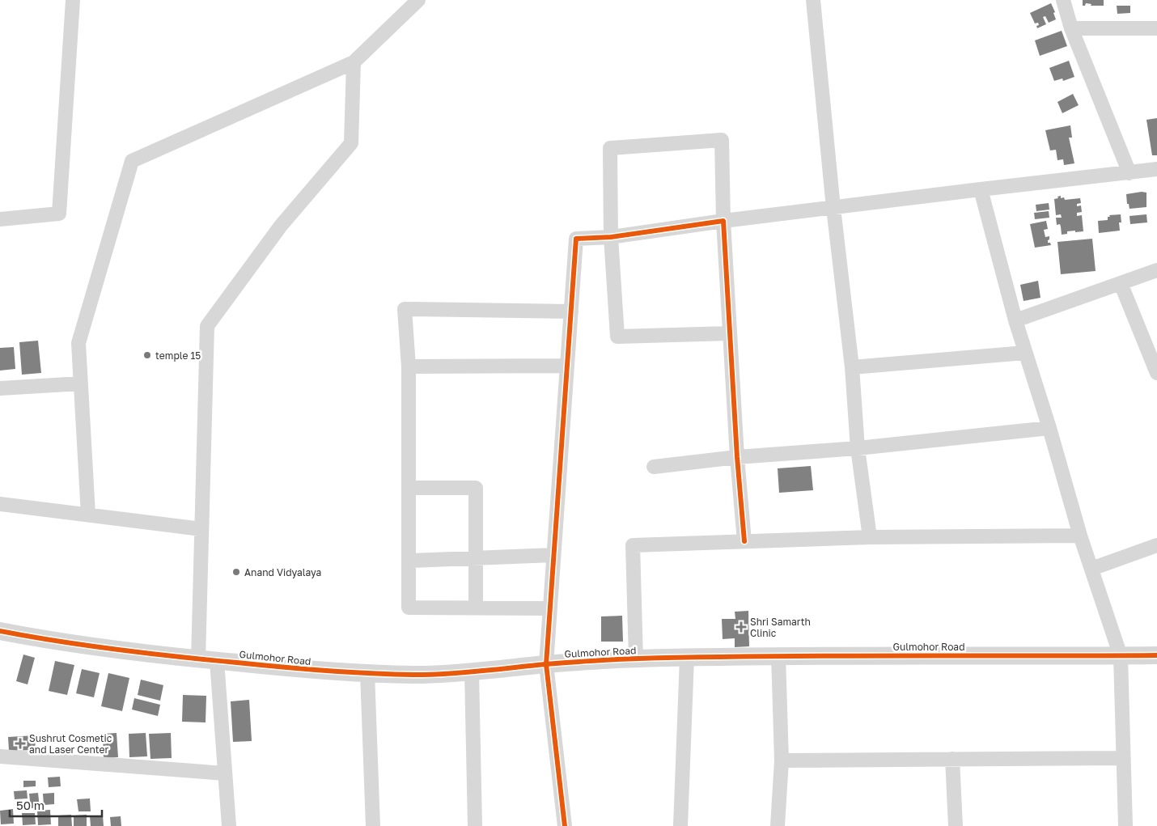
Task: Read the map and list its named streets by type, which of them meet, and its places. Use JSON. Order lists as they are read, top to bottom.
{
  "streets": {
    "street": ["Gulmohor Road"]
  },
  "places": {
    "other": ["temple 15", "Anand Vidyalaya"],
    "health": ["Shri Samarth Clinic", "Sushrut Cosmetic and Laser Center"]
  },
  "scale_bar": "50 m"
}
